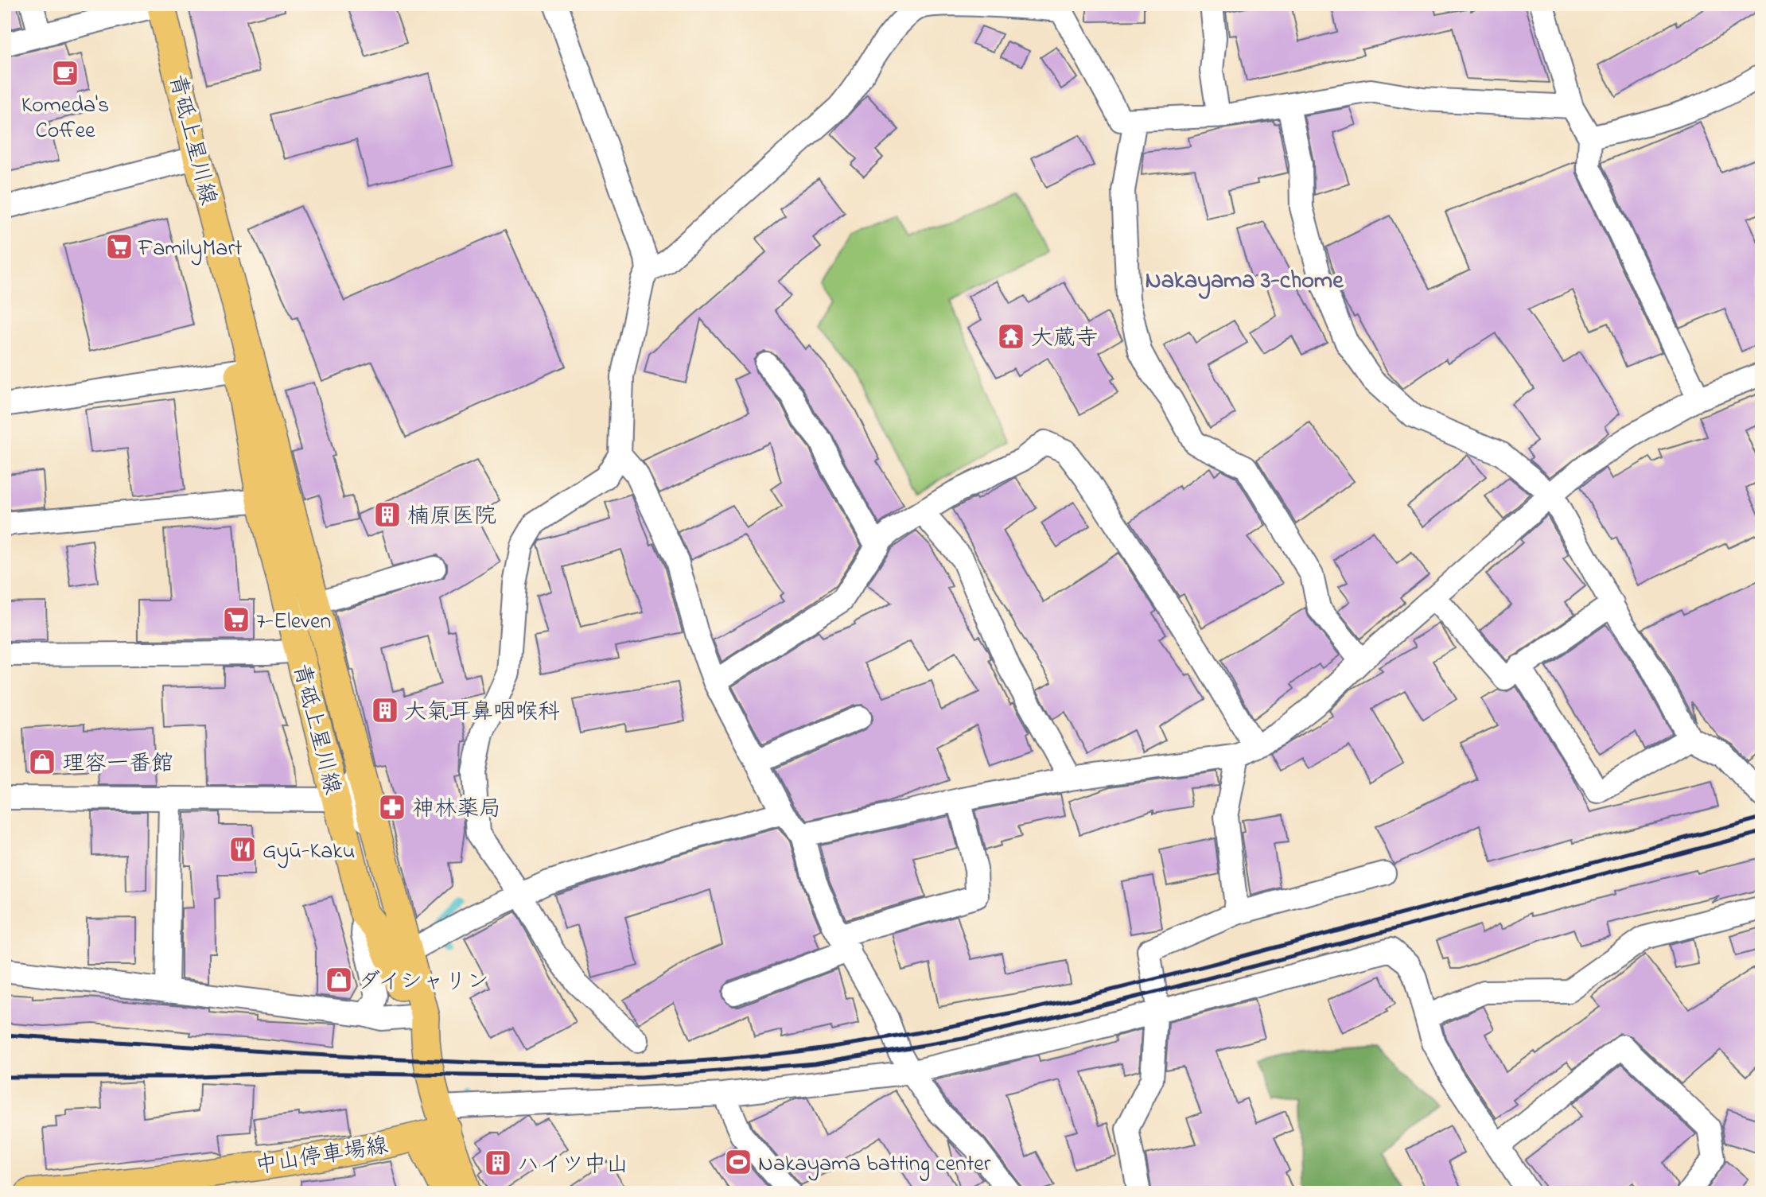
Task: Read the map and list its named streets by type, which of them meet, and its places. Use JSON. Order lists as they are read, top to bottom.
{
  "streets": {
    "main road": ["青砥上星川線", "中山停車場線"]
  },
  "crossings": [
    ["青砥上星川線", "中山停車場線"]
  ],
  "districts": ["Nakayama 3-chome"],
  "places": {
    "cafe": ["Komeda's Coffee"],
    "supermarket": ["FamilyMart", "7-Eleven"],
    "temple": ["大蔵寺"],
    "building": ["楠原医院", "大氣耳鼻咽喉科", "ハイツ中山"],
    "shop": ["理容一番館", "ダイシャリン"],
    "pharmacy": ["神林薬局"],
    "restaurant": ["Gyū-Kaku"],
    "sports": ["Nakayama batting center"]
  }
}
